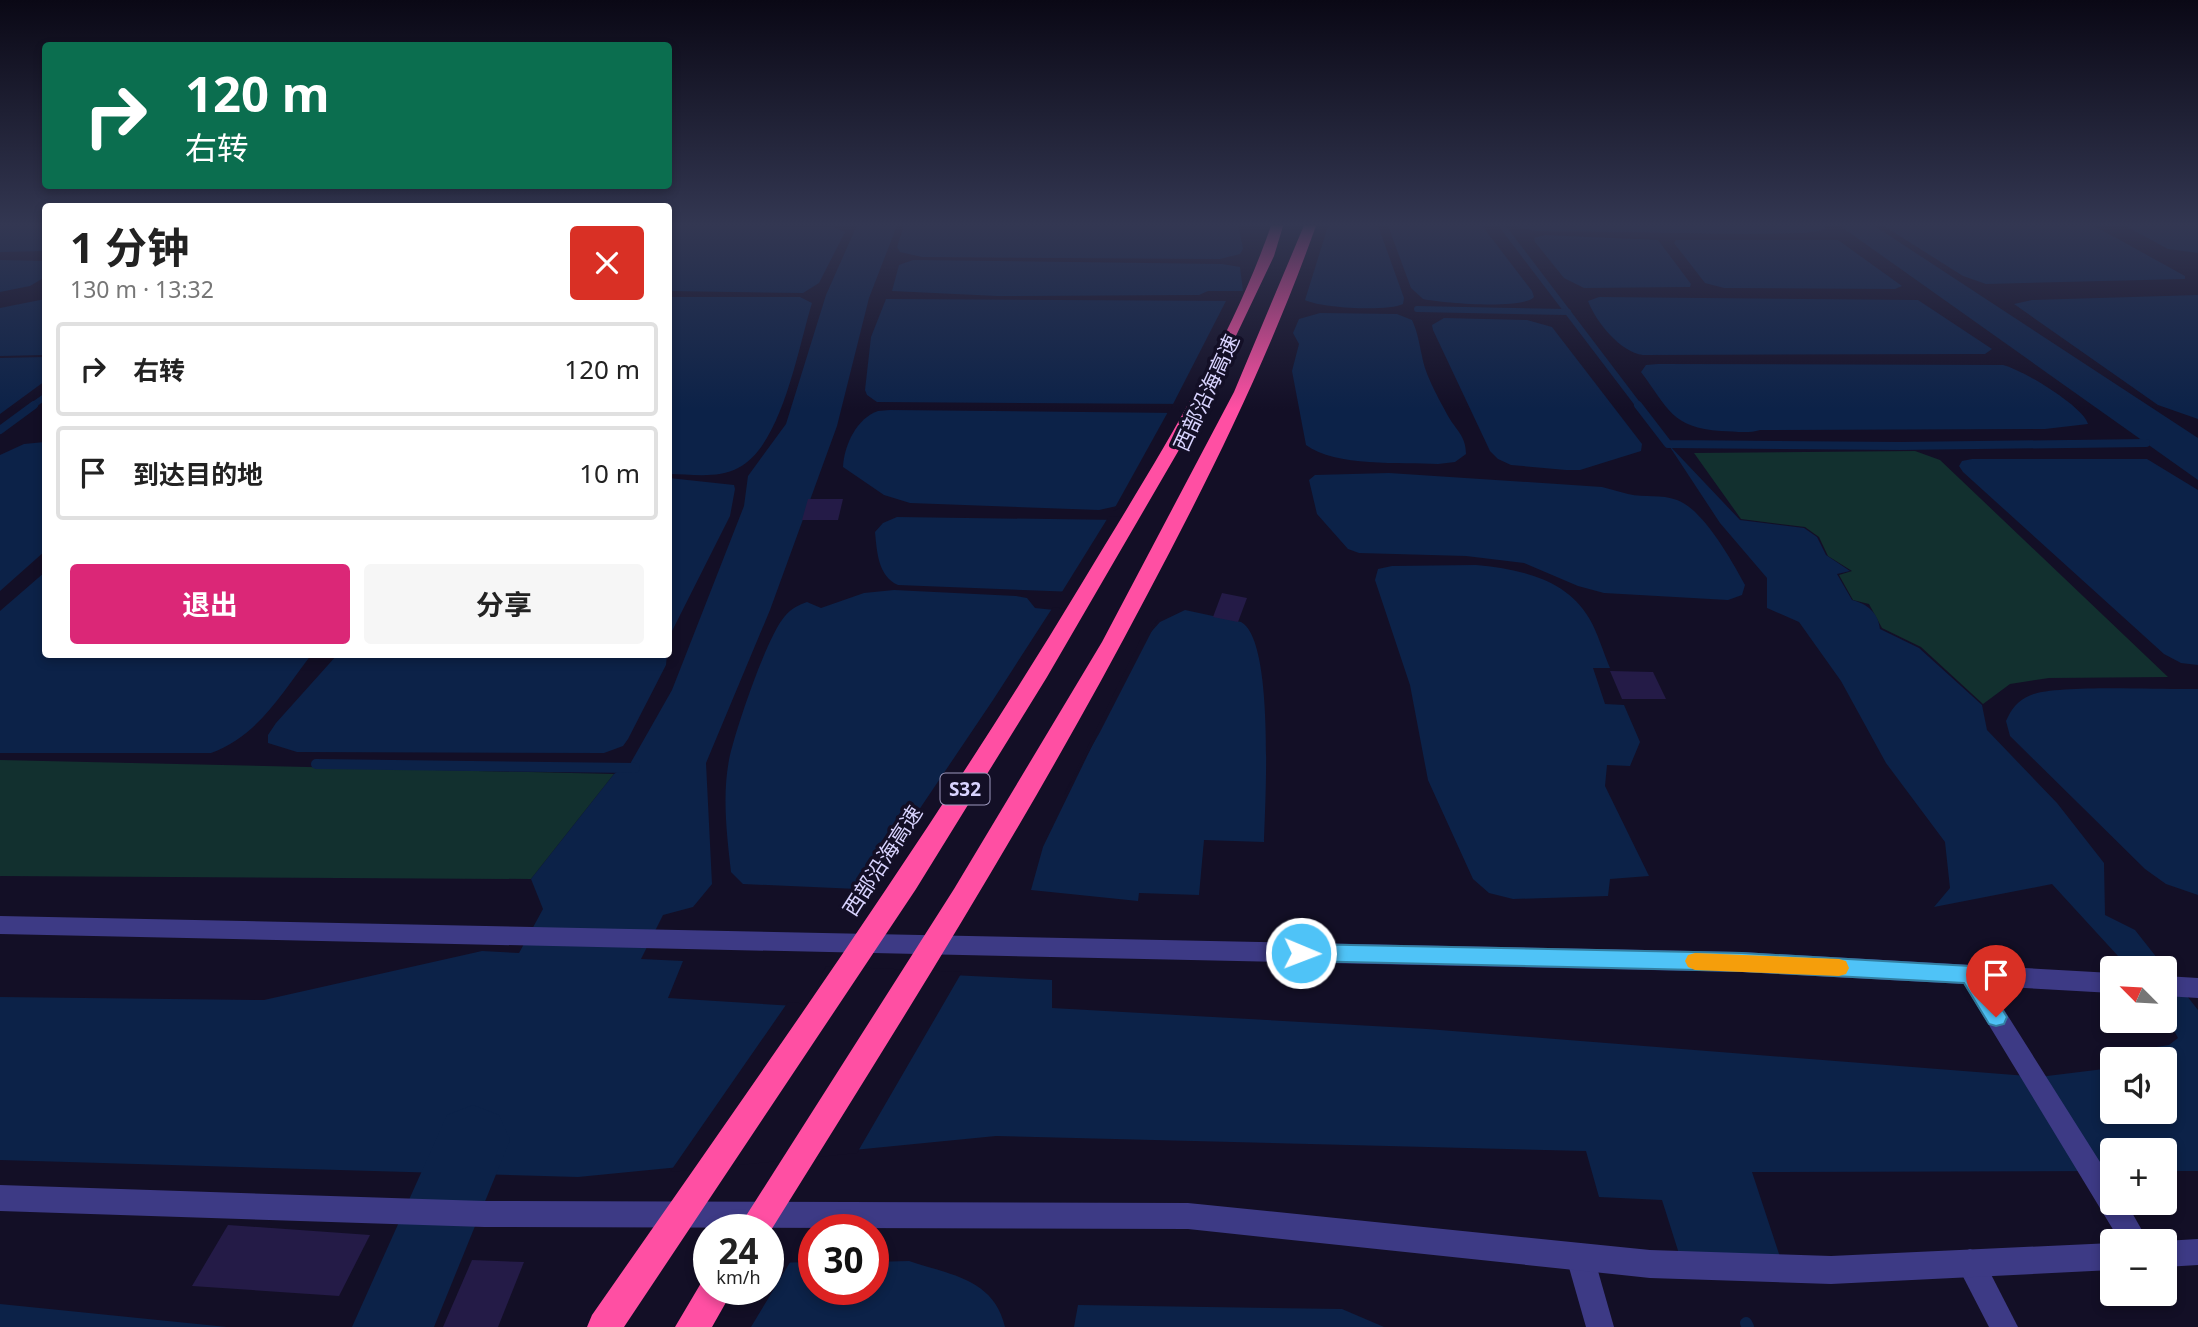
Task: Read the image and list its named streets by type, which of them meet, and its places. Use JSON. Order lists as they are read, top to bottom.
{
  "streets": {
    "highway": ["西部沿海高速", "S32"]
  },
  "north": "top left",
  "page": {
    "turn": ["120 m", "右转"],
    "heading": ["1 分钟", "130 m · 13:32"],
    "list": [
      {
        "name": "右转",
        "value": "120 m"
      },
      {
        "name": "到达目的地",
        "value": "10 m"
      }
    ],
    "buttons": ["退出", "分享"],
    "map_buttons": ["+", "−"],
    "speed": "24 km/h",
    "limit": "30"
  }
}
